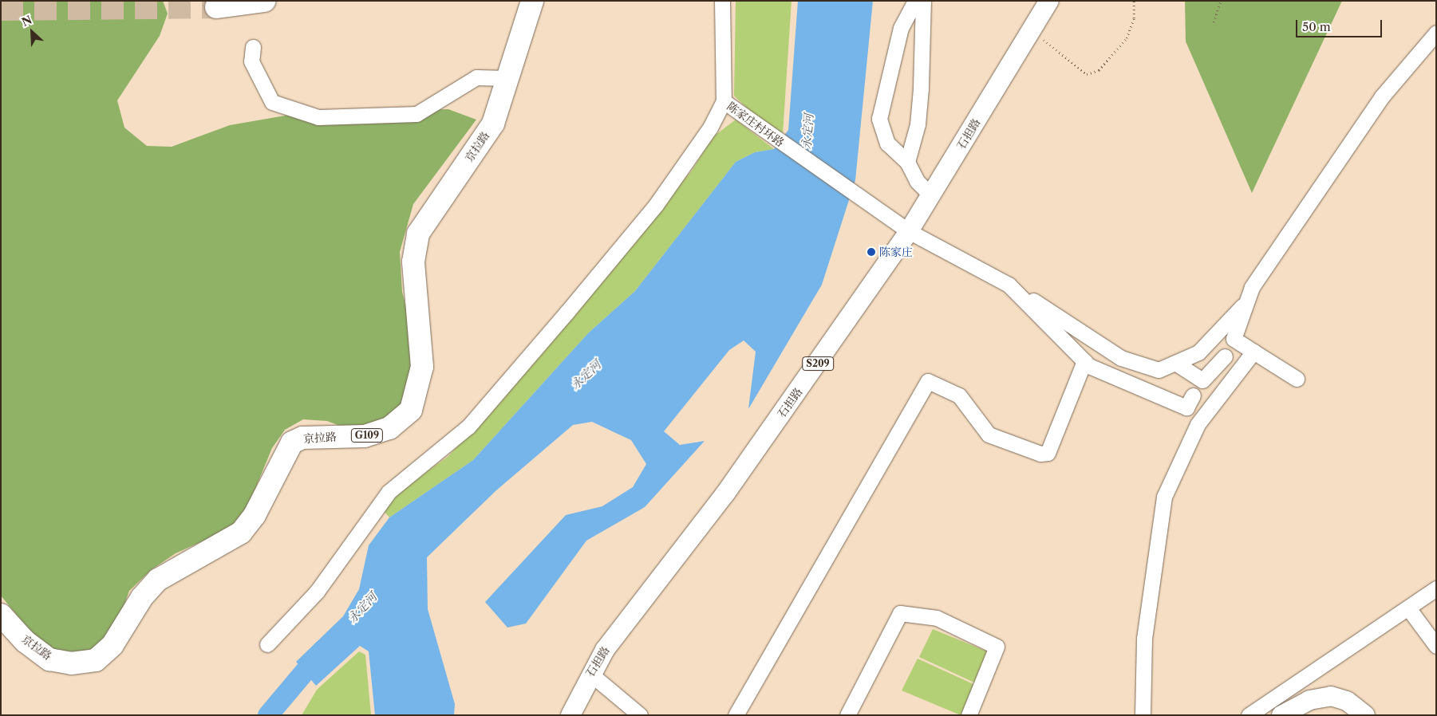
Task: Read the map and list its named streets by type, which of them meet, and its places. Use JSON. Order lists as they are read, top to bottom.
{
  "streets": {
    "highway": ["京拉路", "G109"],
    "main road": ["石担路", "S209"],
    "street": ["陈家庄村环路"]
  },
  "crossings": [
    ["陈家庄村环路", "石担路"]
  ],
  "water": ["永定河"],
  "places": ["陈家庄"],
  "scale_bar": "50 m",
  "north": "top left"
}
